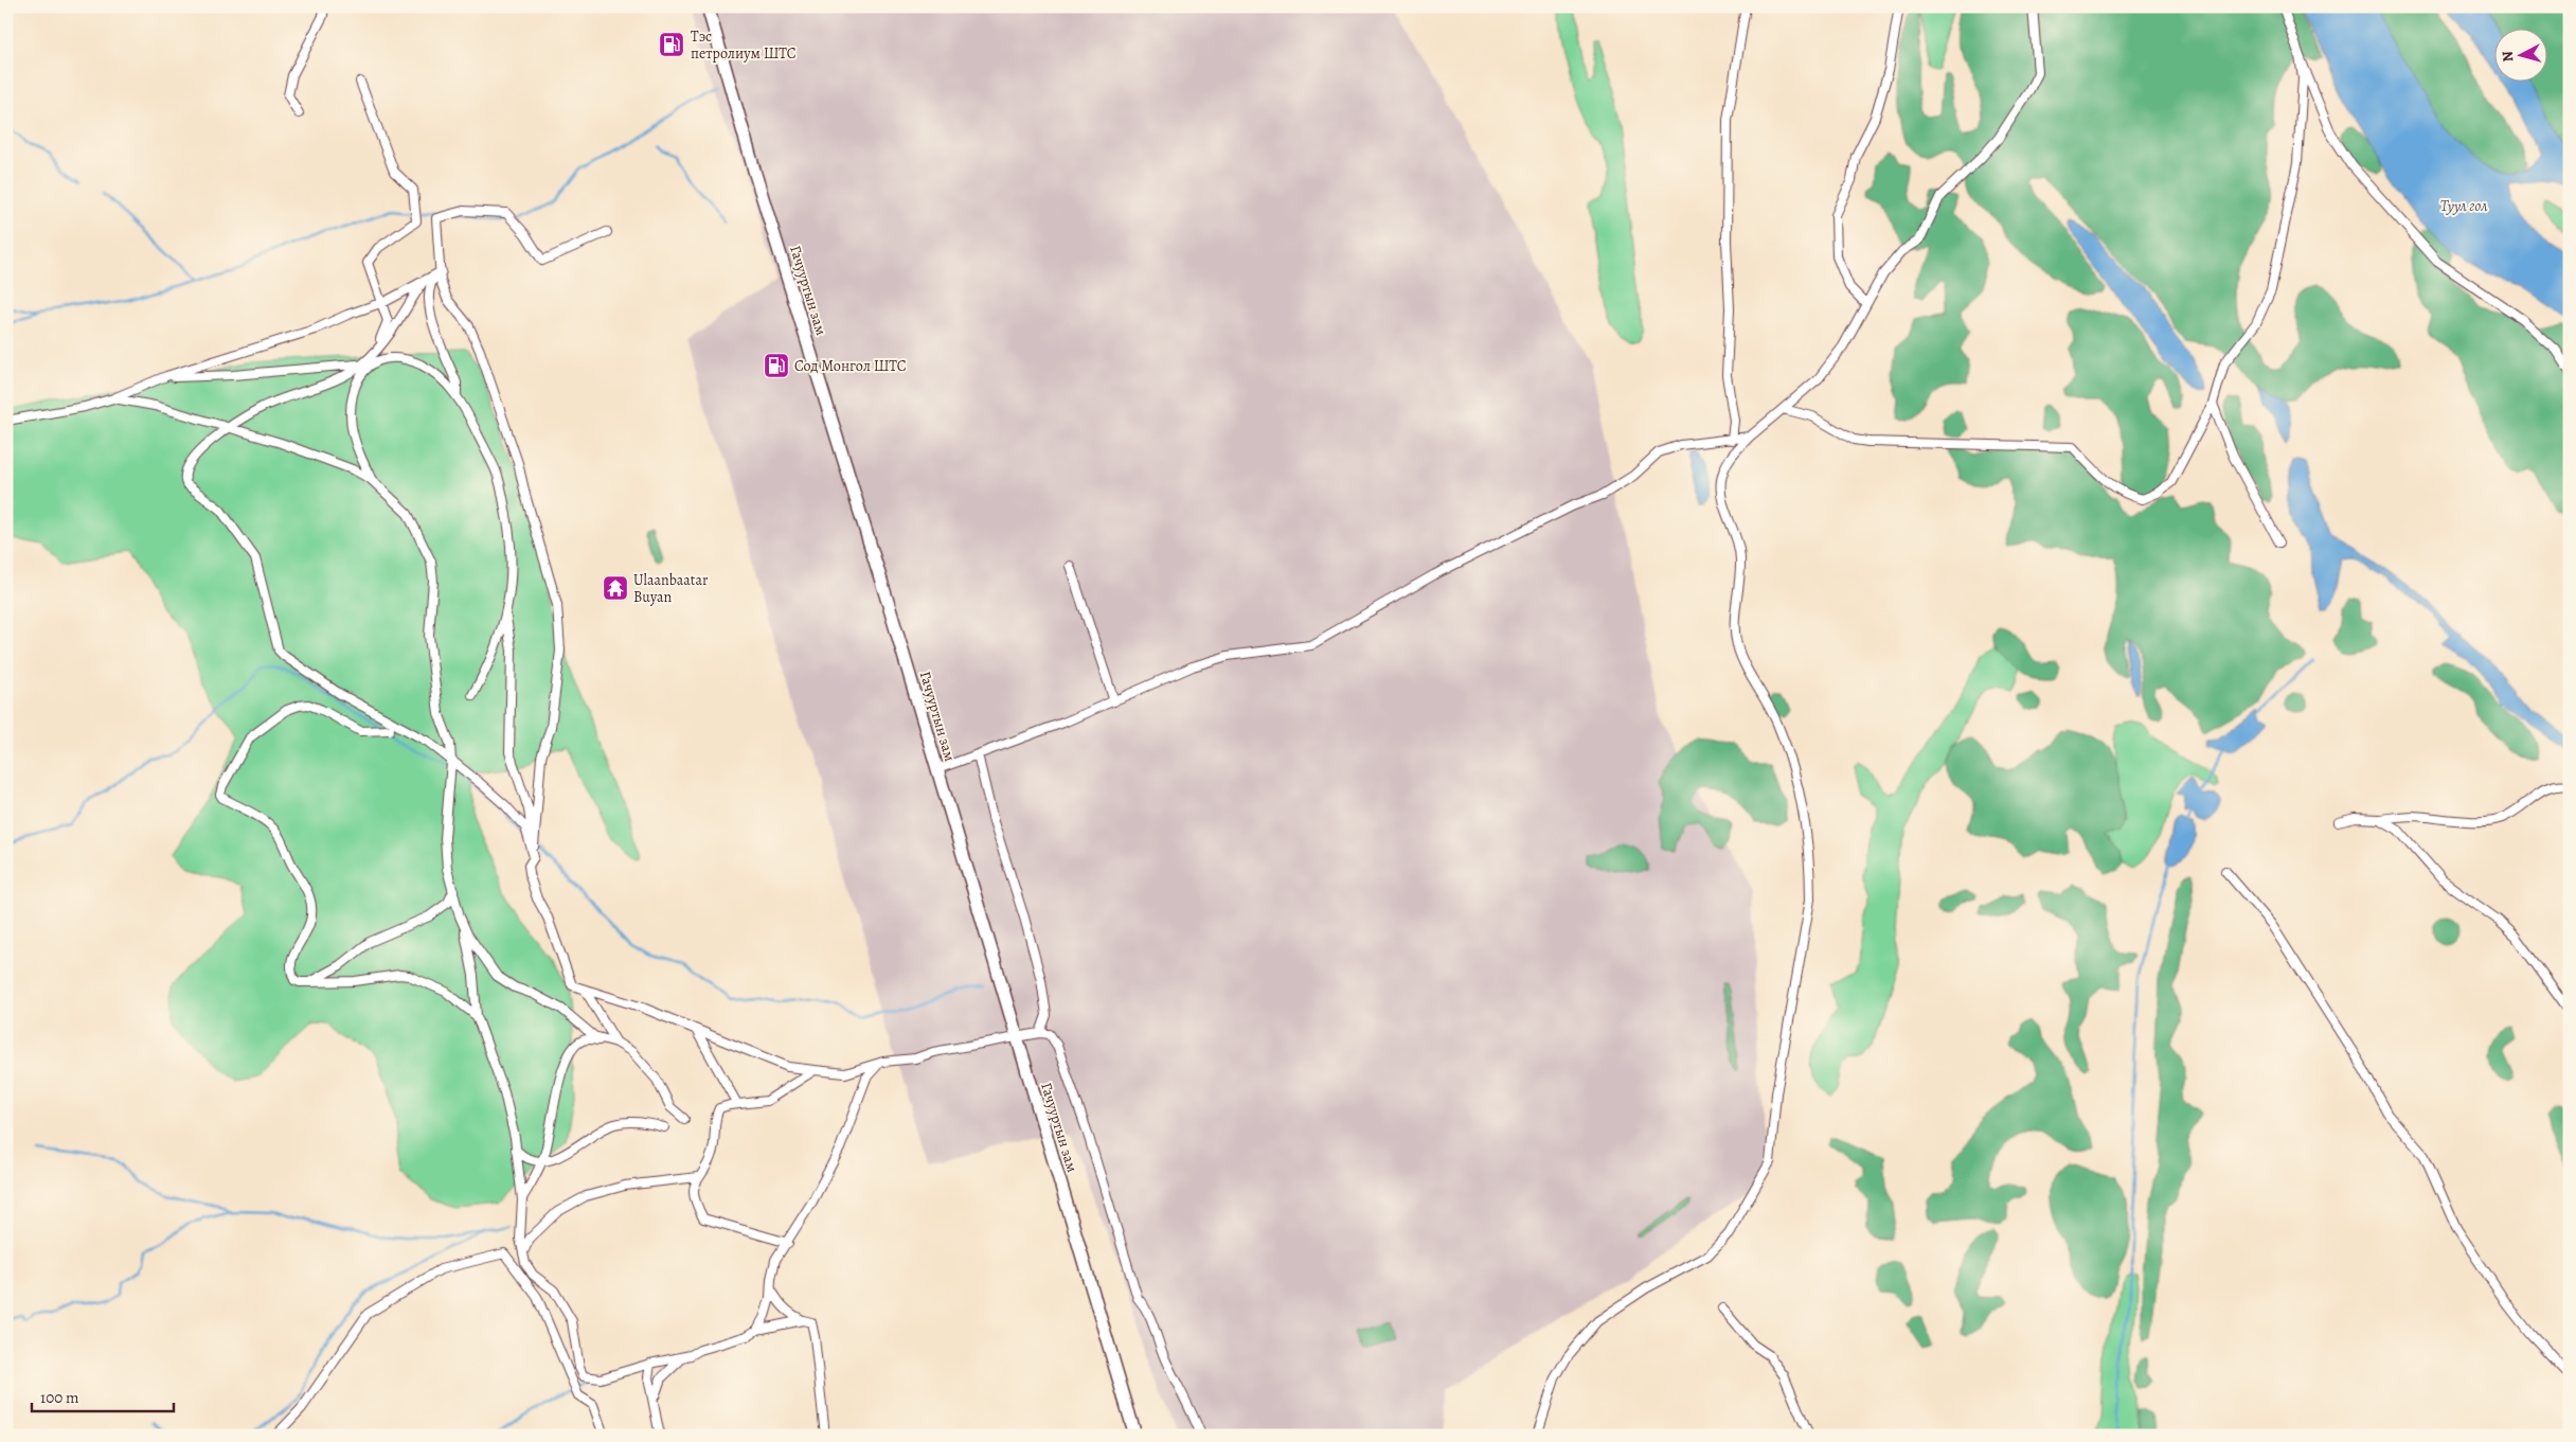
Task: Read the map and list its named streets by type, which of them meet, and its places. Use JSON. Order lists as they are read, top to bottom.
{
  "streets": {
    "main road": ["Гачууртын зам"]
  },
  "water": ["Туул гол"],
  "places": {
    "fuel station": ["Тэс петролиум ШТС", "Сод Монгол ШТС"],
    "temple": ["Ulaanbaatar Buyan"]
  },
  "scale_bar": "100 m",
  "north": "left"
}
